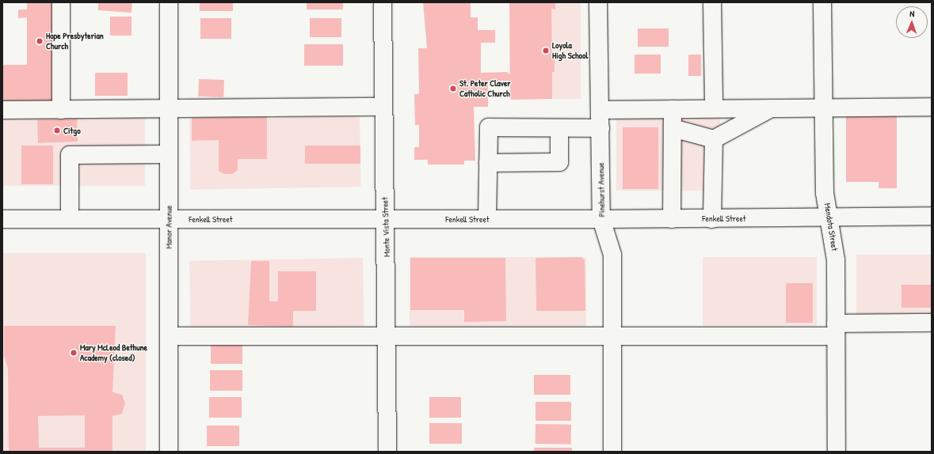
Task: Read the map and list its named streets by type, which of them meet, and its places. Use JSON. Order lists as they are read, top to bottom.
{
  "streets": {
    "street": [
      "Pinehurst Avenue",
      "Fenkell Street",
      "Manor Avenue",
      "Monte Vista Street",
      "Mendota Street"
    ]
  },
  "crossings": [
    ["Pinehurst Avenue", "Fenkell Street"],
    ["Fenkell Street", "Manor Avenue"],
    ["Fenkell Street", "Monte Vista Street"],
    ["Fenkell Street", "Mendota Street"]
  ],
  "places": [
    "Hope Presbyterian Church",
    "Loyola High School",
    "St. Peter Claver Catholic Church",
    "Citgo",
    "Mary McLeod Bethune Academy (closed)"
  ],
  "north": "top"
}
